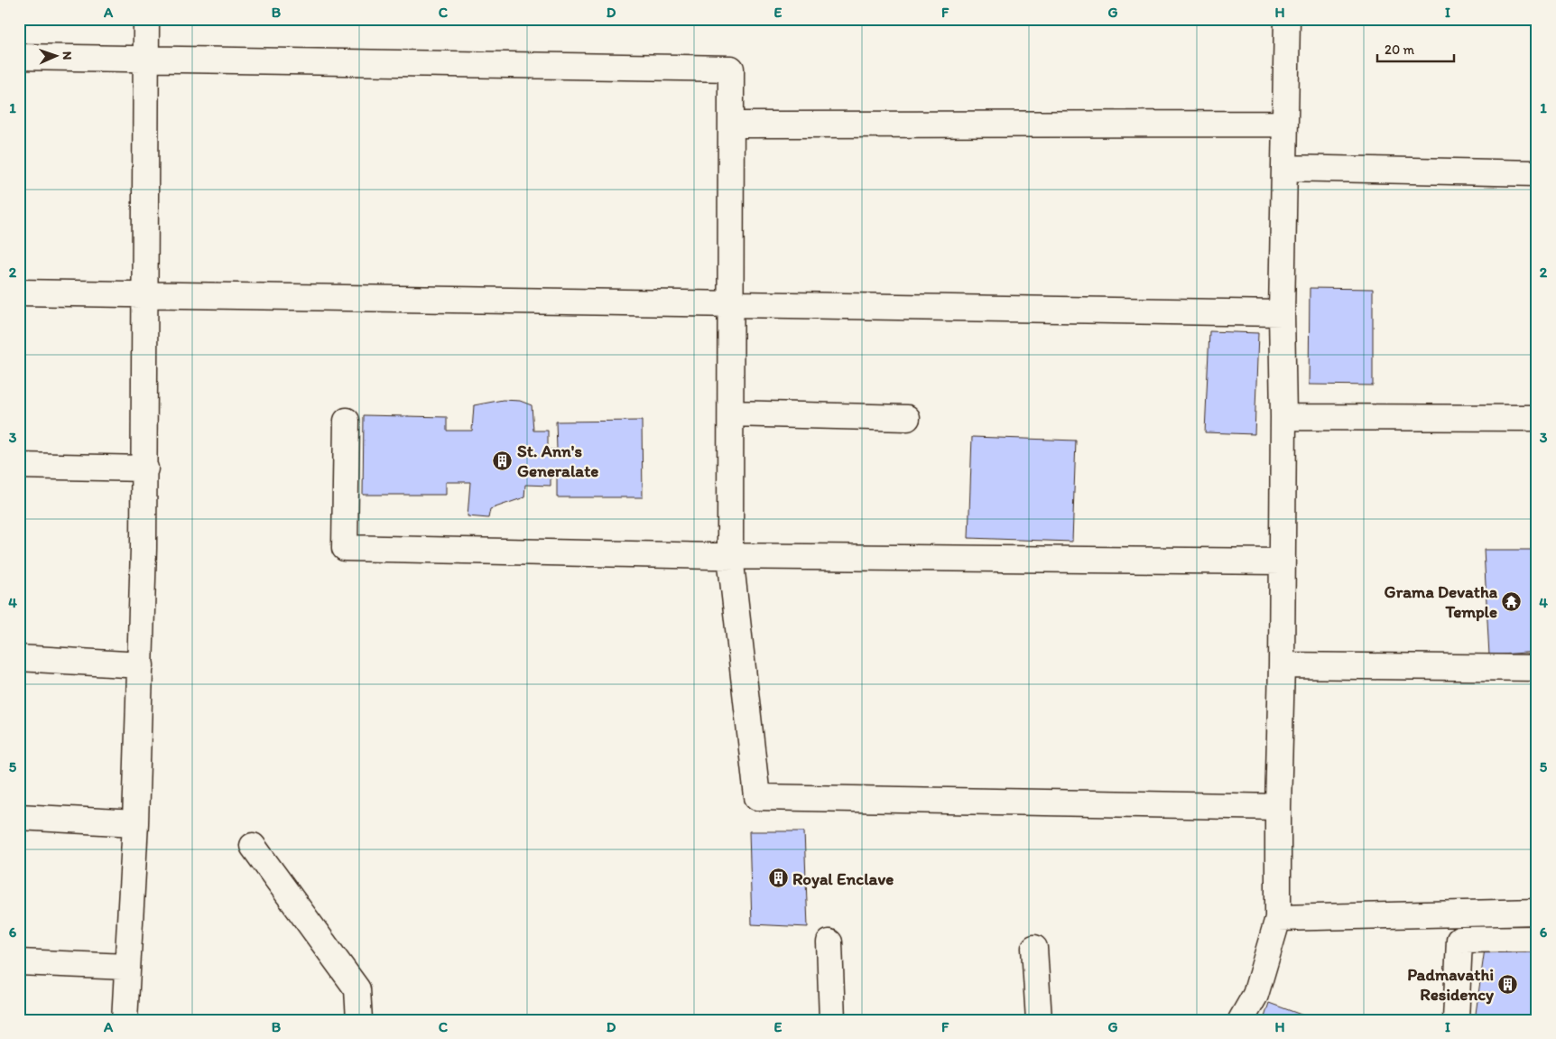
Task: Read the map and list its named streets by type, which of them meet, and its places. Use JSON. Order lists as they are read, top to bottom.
{
  "places": {
    "building": ["St. Ann's Generalate", "Royal Enclave", "Padmavathi Residency"],
    "temple": ["Grama Devatha Temple"]
  },
  "scale_bar": "20 m",
  "north": "right",
  "grid": {
    "columns": [
      "A",
      "B",
      "C",
      "D",
      "E",
      "F",
      "G",
      "H",
      "I"
    ],
    "rows": [
      "1",
      "2",
      "3",
      "4",
      "5",
      "6"
    ]
  }
}
